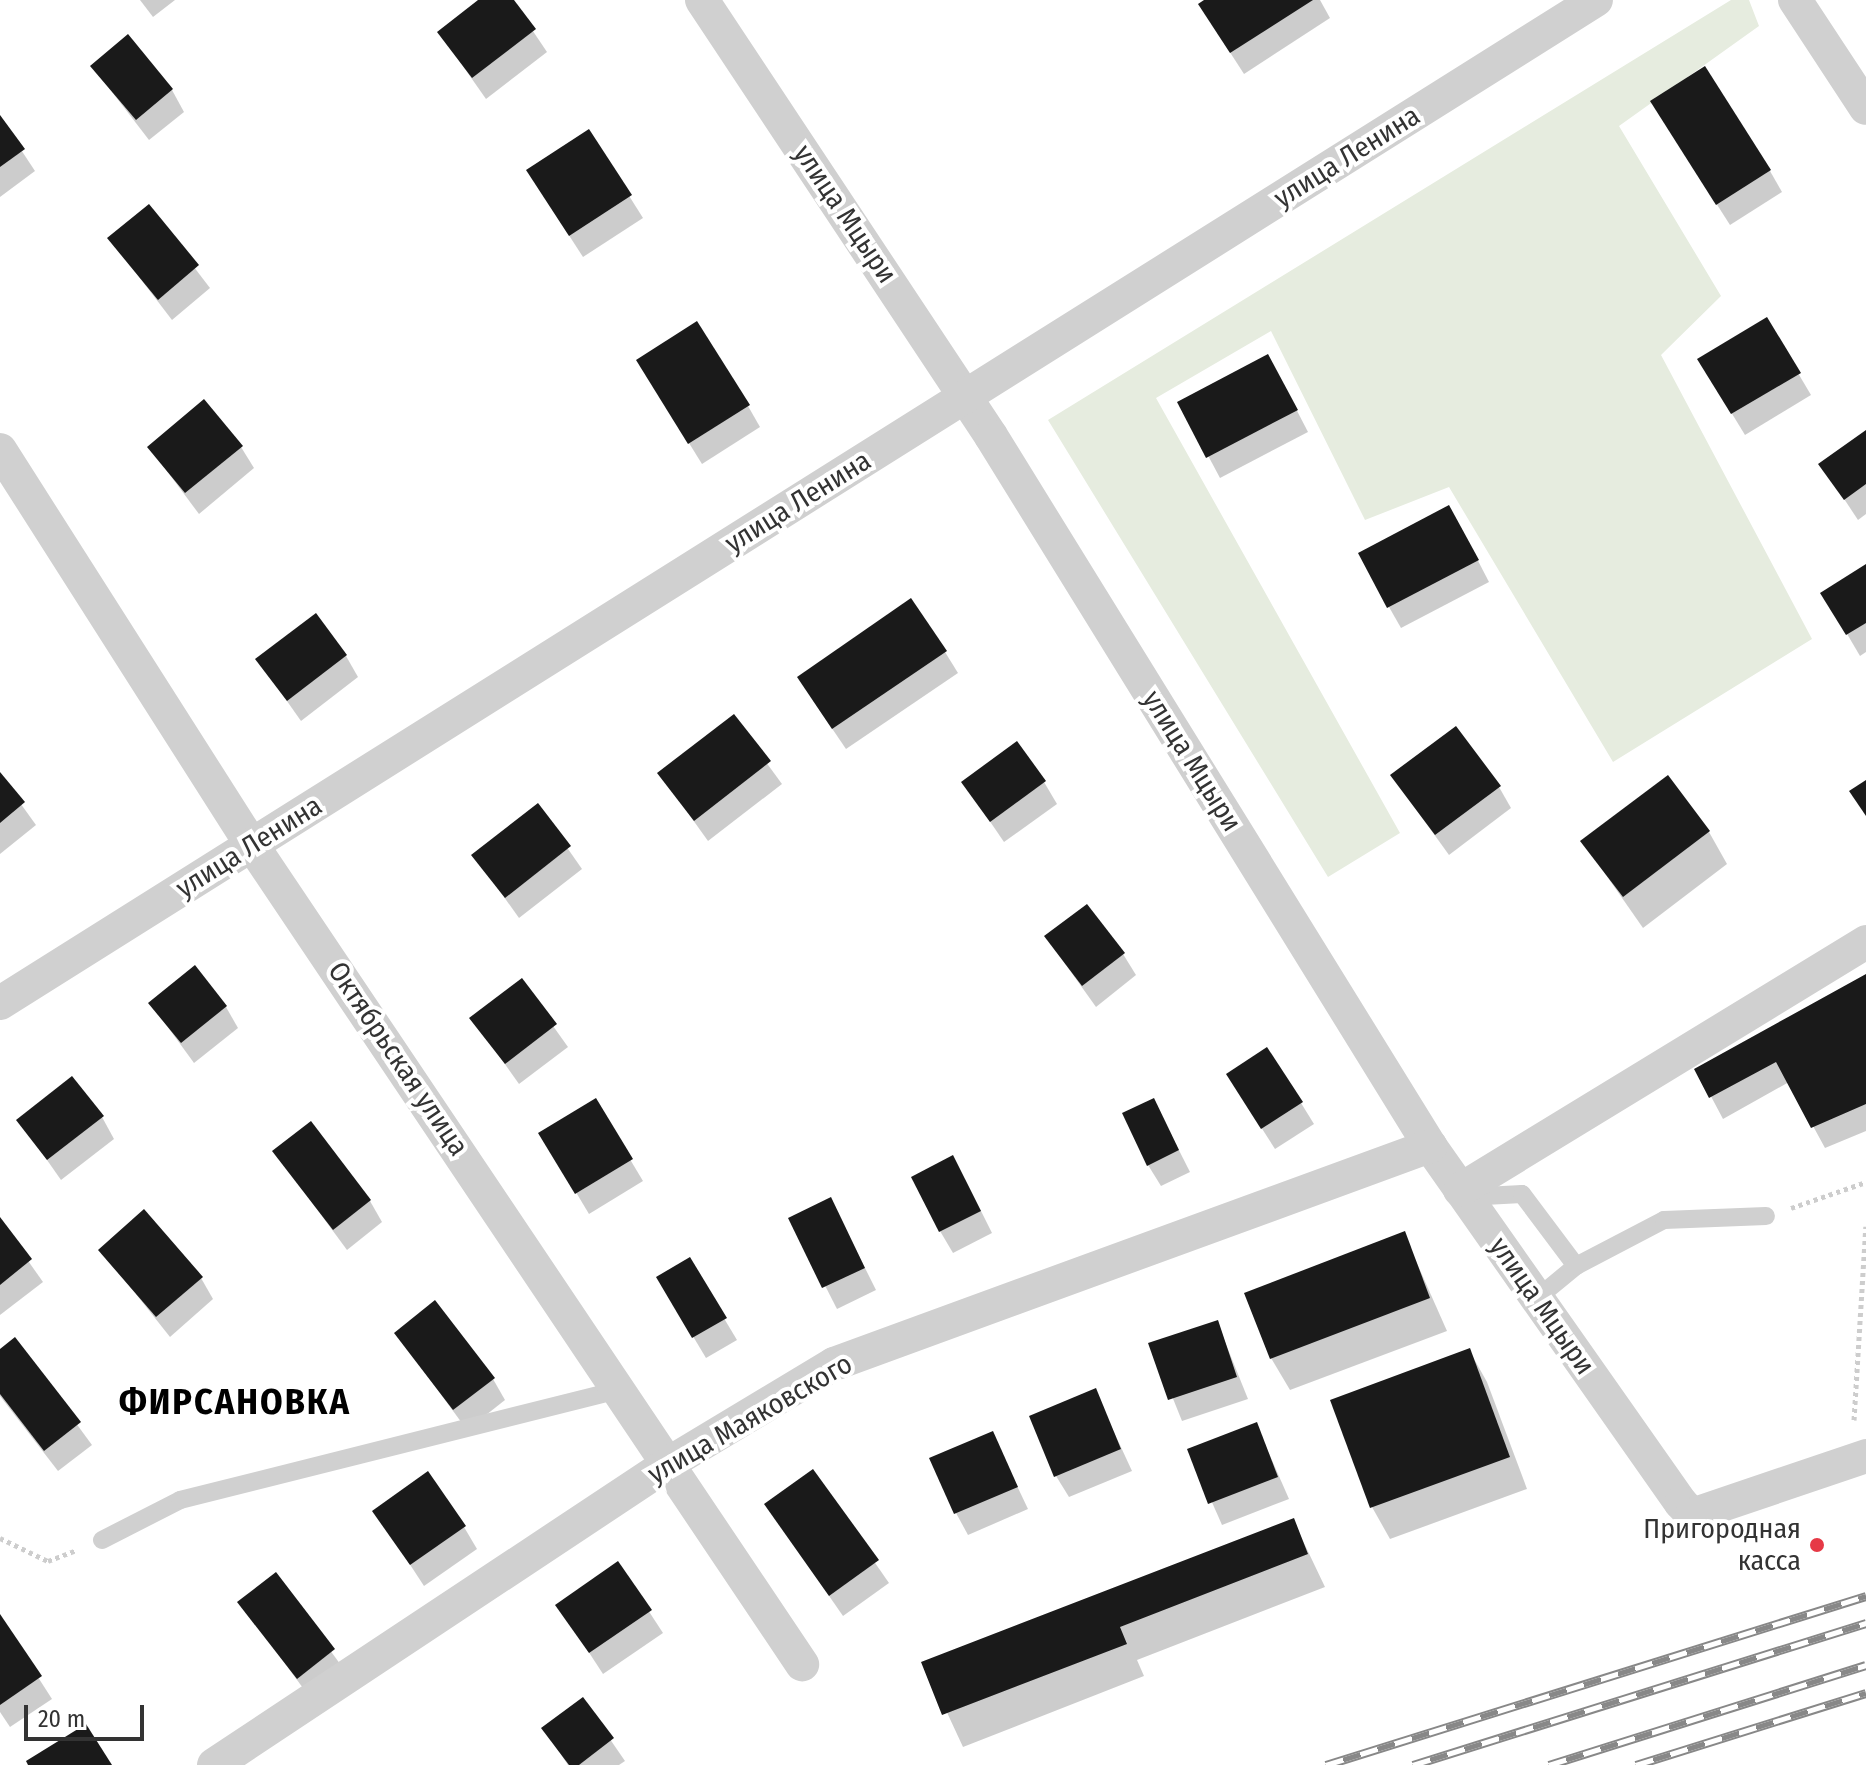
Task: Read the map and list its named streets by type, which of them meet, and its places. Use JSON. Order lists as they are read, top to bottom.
{
  "streets": {
    "street": [
      "улица Ленина",
      "улица Мцыри",
      "Октябрьская улица",
      "улица Маяковского"
    ]
  },
  "crossings": [
    ["улица Ленина", "улица Мцыри"],
    ["улица Ленина", "Октябрьская улица"],
    ["улица Мцыри", "улица Маяковского"],
    ["Октябрьская улица", "улица Маяковского"]
  ],
  "districts": ["ФИРСАНОВКА"],
  "places": ["Пригородная касса"],
  "scale_bar": "20 m"
}
